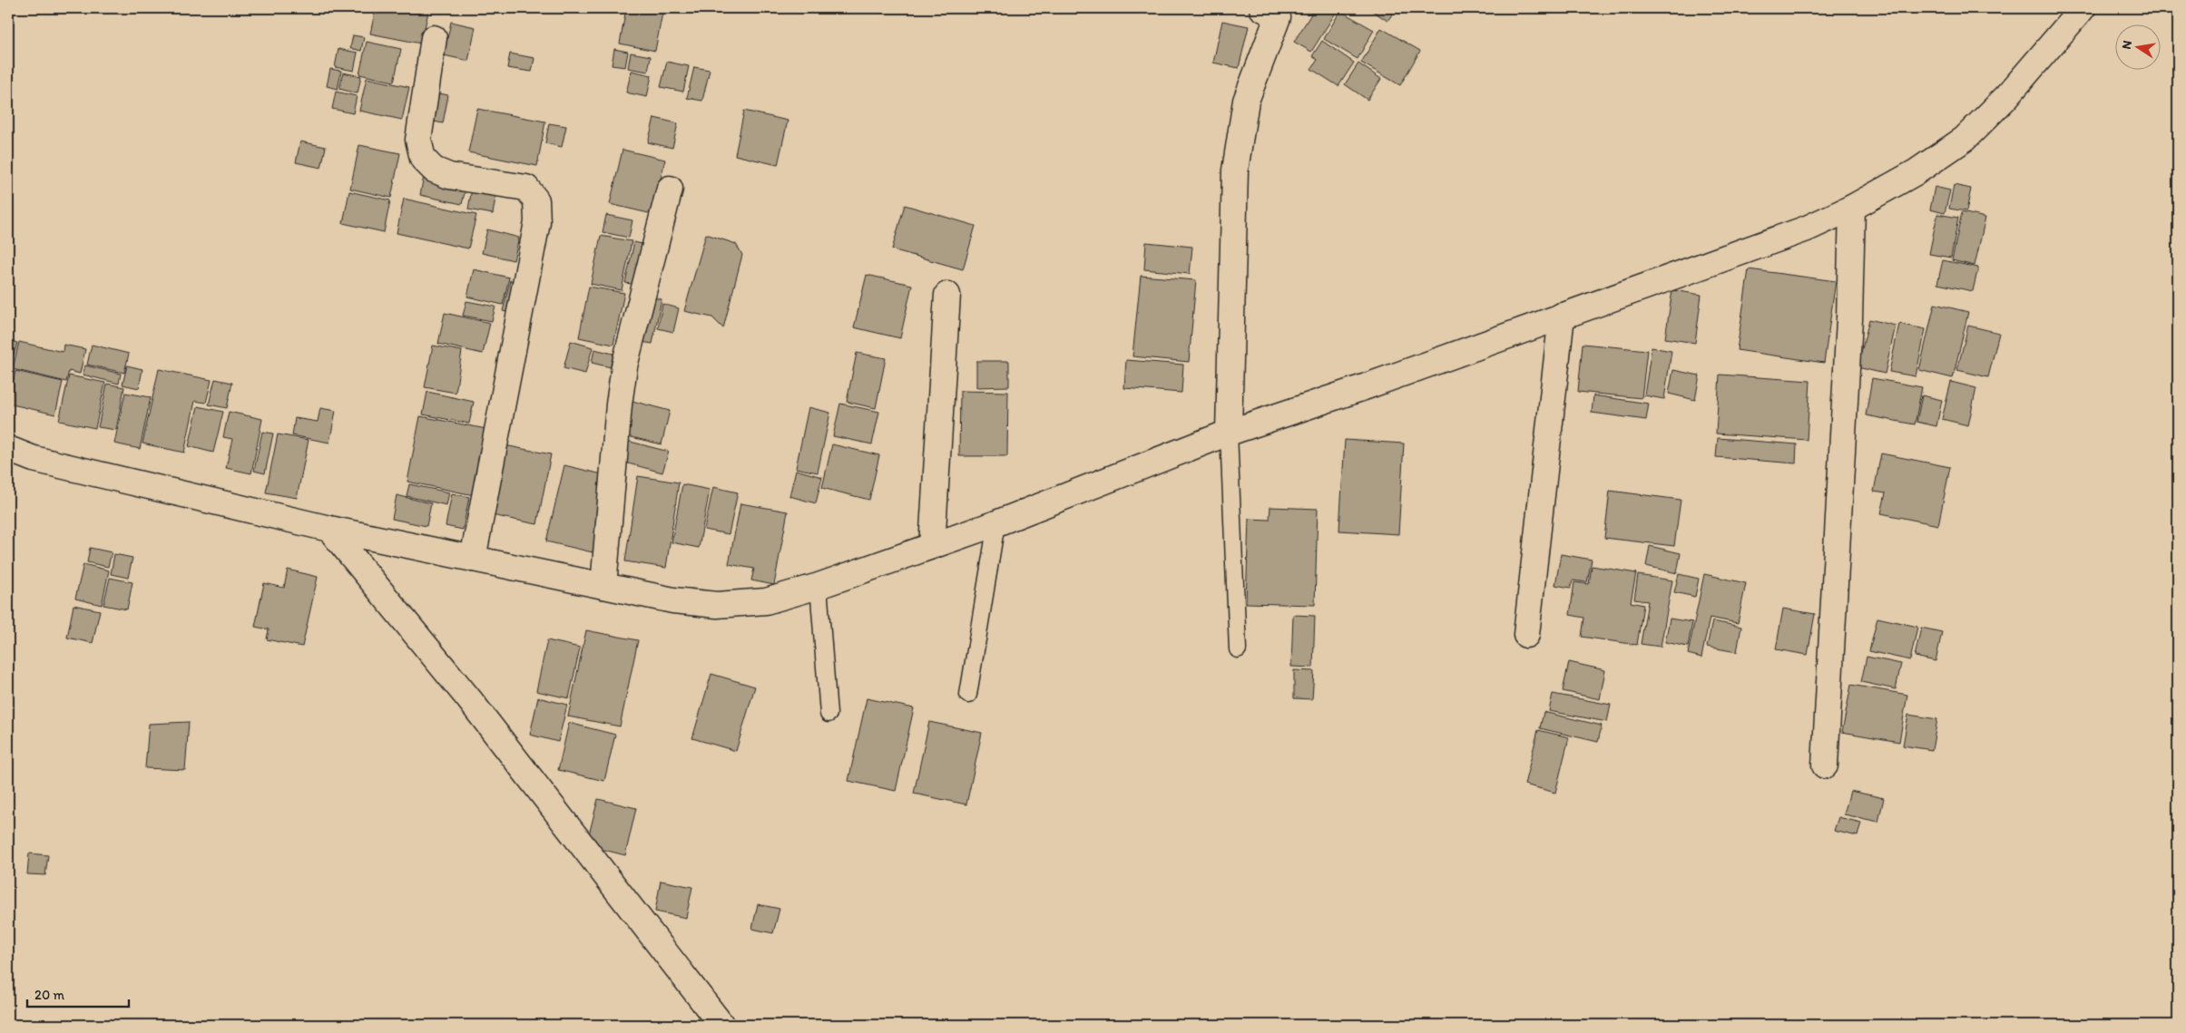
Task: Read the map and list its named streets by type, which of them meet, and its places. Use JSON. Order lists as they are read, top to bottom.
{
  "scale_bar": "20 m",
  "north": "left"
}
